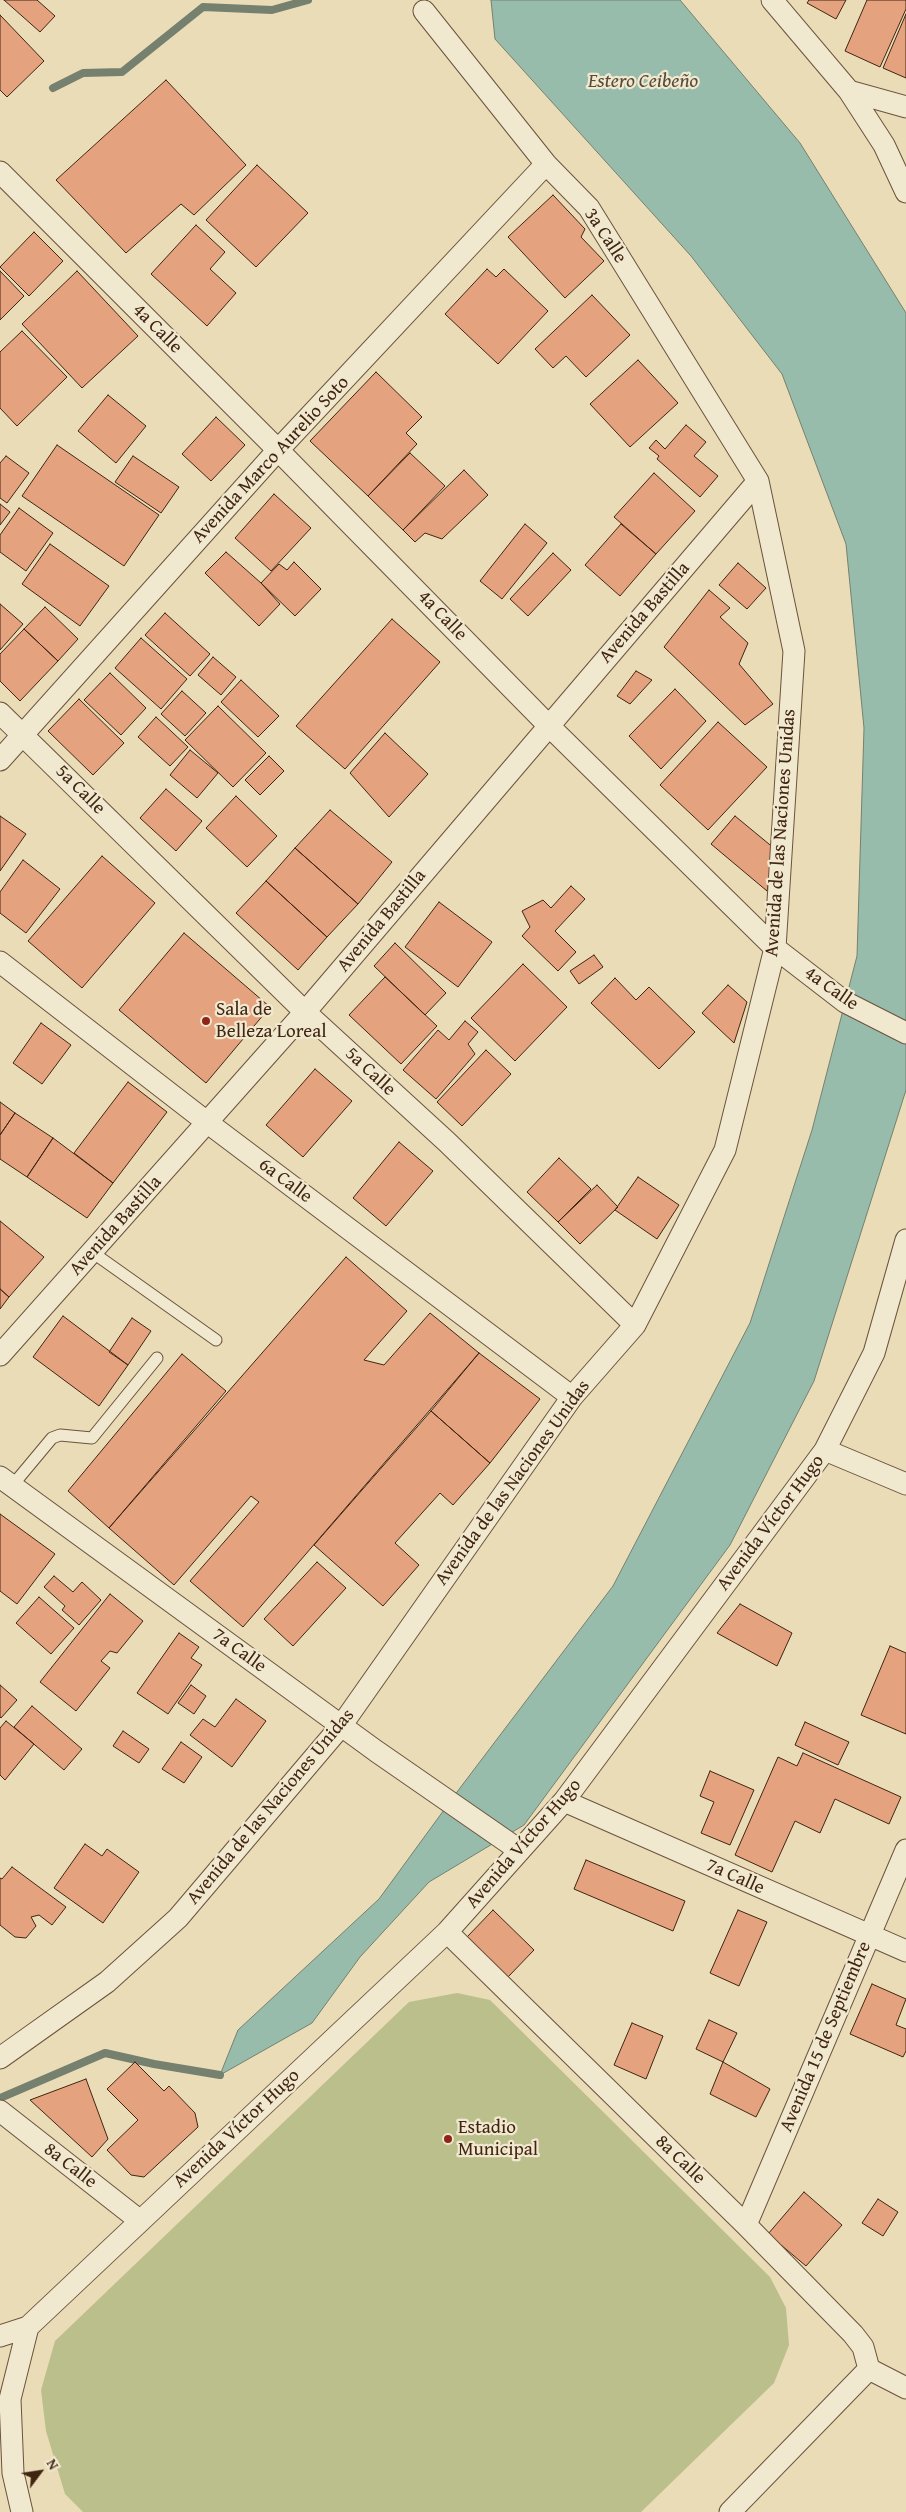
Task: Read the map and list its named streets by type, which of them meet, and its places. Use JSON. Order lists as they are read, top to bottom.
{
  "streets": {
    "street": [
      "3a Calle",
      "4a Calle",
      "Avenida Marco Aurelio Soto",
      "Avenida Bastilla",
      "5a Calle",
      "Avenida de las Naciones Unidas",
      "6a Calle",
      "Avenida Víctor Hugo",
      "7a Calle",
      "Avenida 15 de Septiembre",
      "8a Calle"
    ]
  },
  "crossings": [
    ["3a Calle", "Avenida Marco Aurelio Soto"],
    ["3a Calle", "Avenida Bastilla"],
    ["3a Calle", "Avenida de las Naciones Unidas"],
    ["4a Calle", "Avenida Marco Aurelio Soto"],
    ["4a Calle", "Avenida Bastilla"],
    ["4a Calle", "Avenida de las Naciones Unidas"],
    ["Avenida Marco Aurelio Soto", "5a Calle"],
    ["Avenida Bastilla", "5a Calle"],
    ["Avenida Bastilla", "Avenida de las Naciones Unidas"],
    ["Avenida Bastilla", "6a Calle"],
    ["5a Calle", "Avenida de las Naciones Unidas"],
    ["Avenida de las Naciones Unidas", "6a Calle"],
    ["Avenida de las Naciones Unidas", "7a Calle"],
    ["Avenida Víctor Hugo", "7a Calle"],
    ["Avenida Víctor Hugo", "8a Calle"],
    ["7a Calle", "Avenida 15 de Septiembre"],
    ["Avenida 15 de Septiembre", "8a Calle"]
  ],
  "water": ["Estero Ceibeño"],
  "places": ["Sala de Belleza Loreal", "Estadio Municipal"],
  "north": "top right"
}
